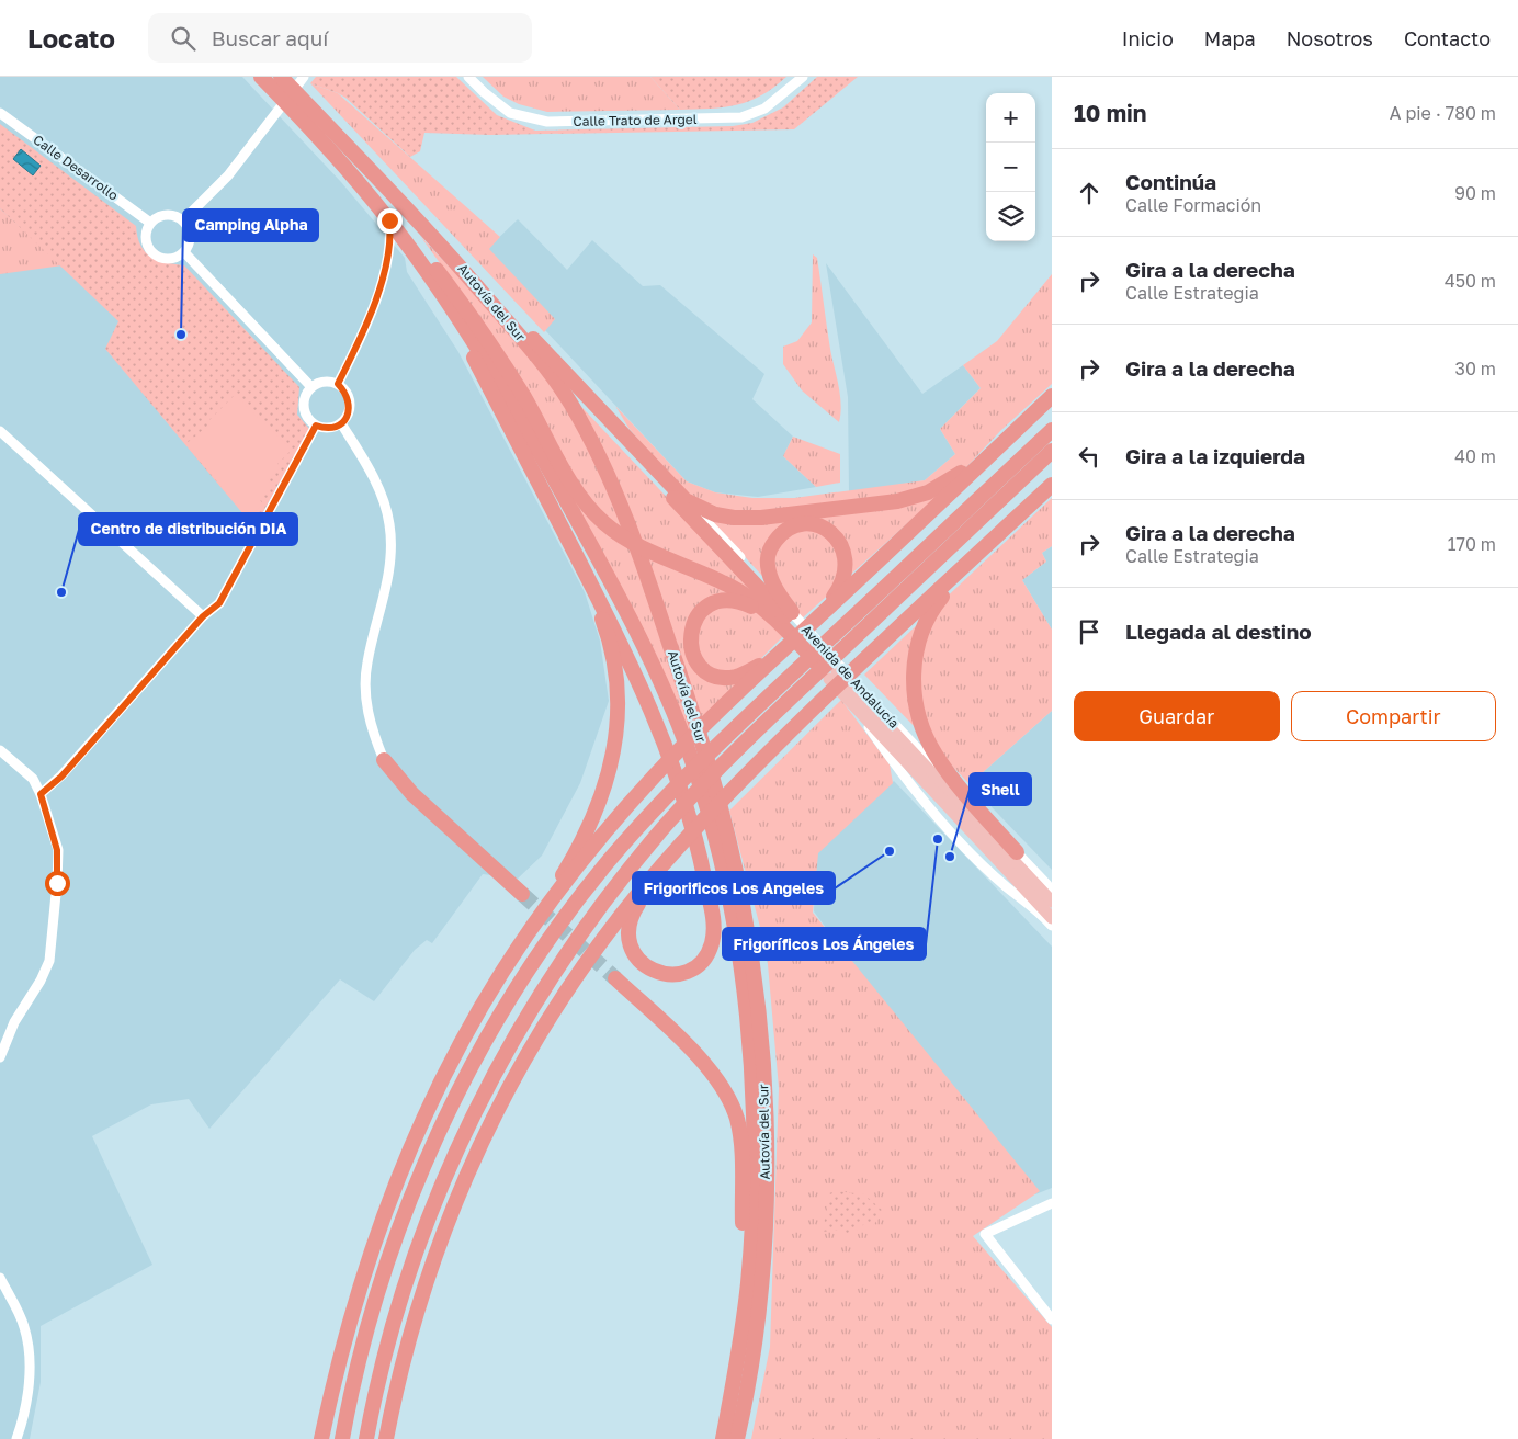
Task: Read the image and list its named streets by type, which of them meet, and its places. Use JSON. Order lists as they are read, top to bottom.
{
  "streets": {
    "highway": ["Autovía del Sur"],
    "main road": ["Avenida de Andalucía"],
    "street": ["Calle Trato de Argel", "Calle Desarrollo"]
  },
  "places": [
    "Camping Alpha",
    "Centro de distribución DIA",
    "Frigoríficos Los Ángeles",
    "Frigorificos Los Angeles",
    "Shell"
  ],
  "page": {
    "header": "Locato",
    "search": "Buscar aquí",
    "nav": [
      "Inicio",
      "Mapa",
      "Nosotros",
      "Contacto"
    ],
    "heading": ["10 min", "A pie · 780 m"],
    "map_buttons": ["+", "−"],
    "list": [
      ["Continúa", "Calle Formación", "90 m"],
      ["Gira a la derecha", "Calle Estrategia", "450 m"],
      ["Gira a la derecha", "30 m"],
      ["Gira a la izquierda", "40 m"],
      ["Gira a la derecha", "Calle Estrategia", "170 m"],
      "Llegada al destino"
    ],
    "buttons": ["Guardar", "Compartir"]
  }
}
